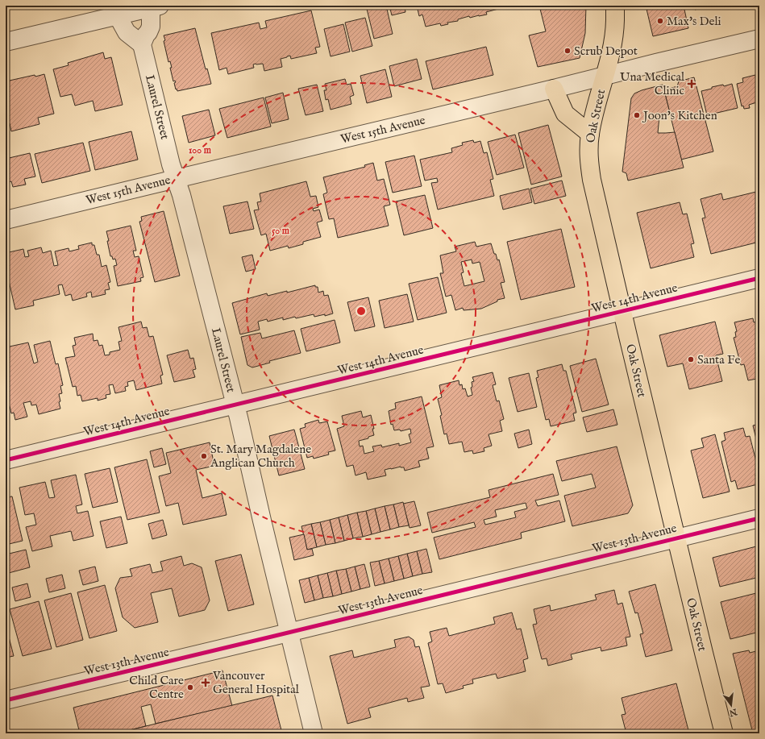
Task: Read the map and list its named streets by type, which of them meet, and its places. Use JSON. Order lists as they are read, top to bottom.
{
  "streets": {
    "main road": ["Oak Street"],
    "street": [
      "Laurel Street",
      "West 15th Avenue",
      "West 14th Avenue",
      "West 13th Avenue"
    ]
  },
  "crossings": [
    ["Laurel Street", "West 15th Avenue"],
    ["Laurel Street", "West 14th Avenue"],
    ["Laurel Street", "West 13th Avenue"],
    ["Oak Street", "West 15th Avenue"],
    ["Oak Street", "West 14th Avenue"],
    ["Oak Street", "West 13th Avenue"]
  ],
  "places": {
    "other": [
      "Max's Deli",
      "Scrub Depot",
      "Joon's Kitchen",
      "Santa Fe",
      "St. Mary Magdalene Anglican Church",
      "Child Care Centre"
    ],
    "health": ["Una Medical Clinic", "Vancouver General Hospital"]
  },
  "north": "bottom",
  "rings": ["100 m", "50 m"]
}
